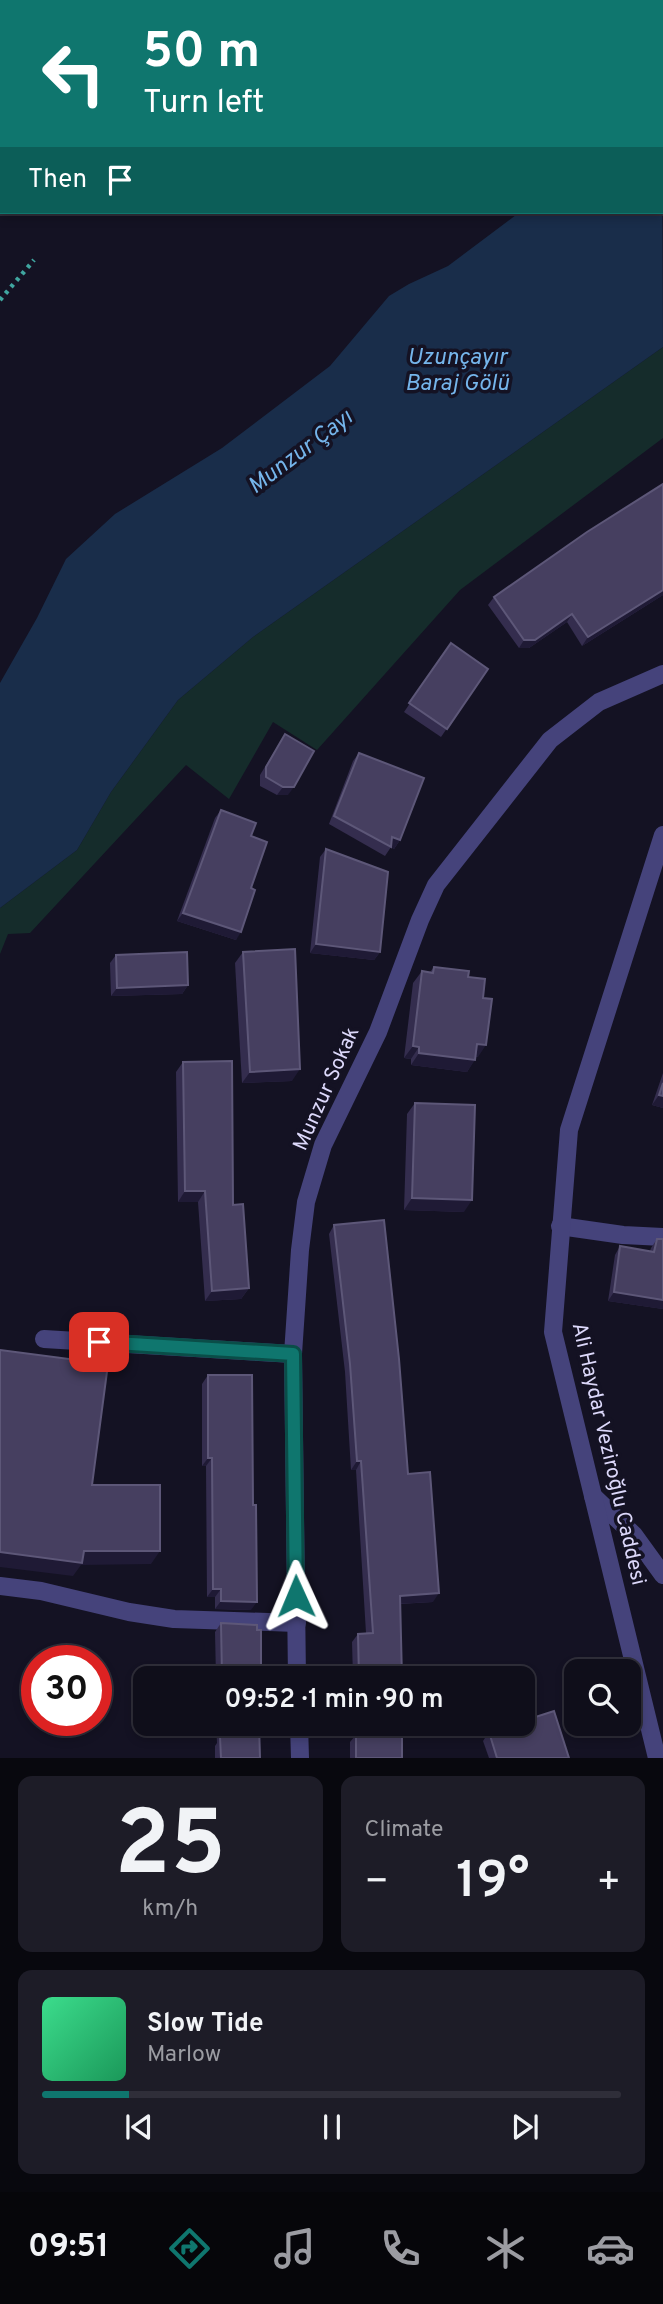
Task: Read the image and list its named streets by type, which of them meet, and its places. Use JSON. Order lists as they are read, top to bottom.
{
  "streets": {
    "street": ["Munzur Sokak", "Ali Haydar Veziroğlu Caddesi"]
  },
  "water": ["Uzunçayır Baraj Gölü", "Munzur Çayı"],
  "page": {
    "turn": ["50 m", "Turn left"],
    "then": "Then",
    "limit": "30",
    "trip": "09:52 · 1 min · 90 m",
    "tile": [
      ["25", "km/h"],
      "Climate"
    ],
    "heat": ["−", "19°", "+"],
    "song": ["Slow Tide", "Marlow"],
    "tabs": "09:51"
  }
}
